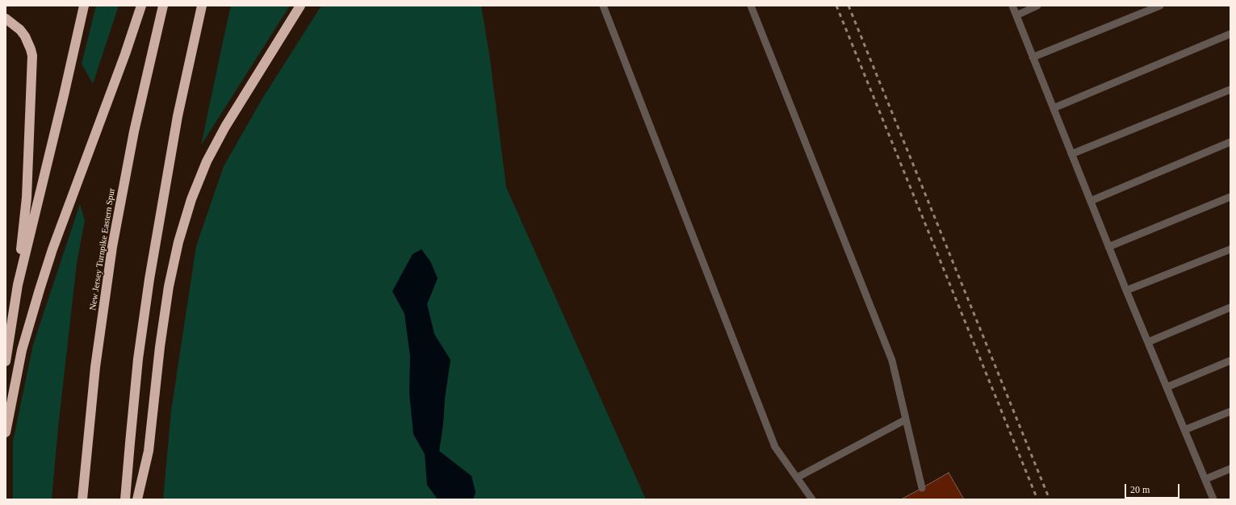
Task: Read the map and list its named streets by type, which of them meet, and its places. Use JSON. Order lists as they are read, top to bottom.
{
  "streets": {
    "highway": ["New Jersey Turnpike Eastern Spur"]
  },
  "scale_bar": "20 m"
}
